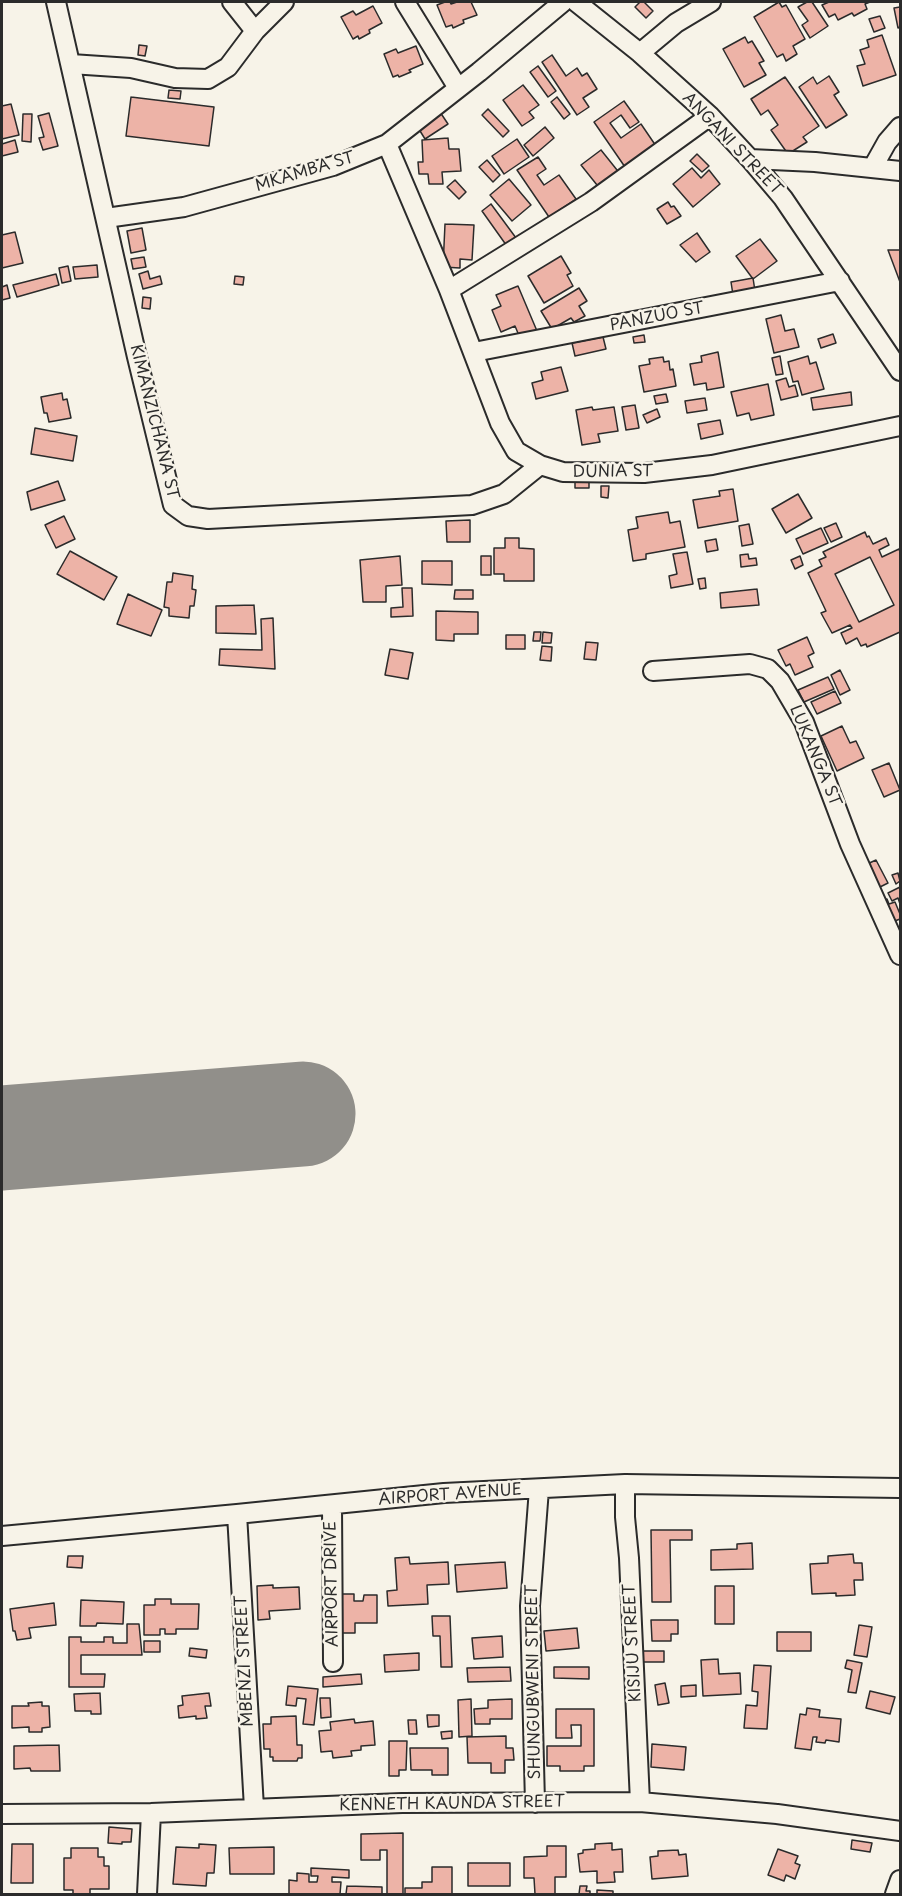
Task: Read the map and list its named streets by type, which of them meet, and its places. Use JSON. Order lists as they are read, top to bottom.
{
  "streets": {
    "street": [
      "ANGANI STREET",
      "MKAMBA ST",
      "PANZUO ST",
      "KIMANZICHANA ST",
      "DUNIA ST",
      "LUKANGA ST",
      "AIRPORT AVENUE",
      "AIRPORT DRIVE",
      "KISIJU STREET",
      "MBENZI STREET",
      "SHUNGUBWENI STREET",
      "KENNETH KAUNDA STREET"
    ]
  },
  "crossings": [
    ["ANGANI STREET", "PANZUO ST"],
    ["MKAMBA ST", "KIMANZICHANA ST"],
    ["MKAMBA ST", "DUNIA ST"],
    ["PANZUO ST", "DUNIA ST"],
    ["KIMANZICHANA ST", "DUNIA ST"],
    ["AIRPORT AVENUE", "AIRPORT DRIVE"],
    ["AIRPORT AVENUE", "KISIJU STREET"],
    ["AIRPORT AVENUE", "MBENZI STREET"],
    ["AIRPORT AVENUE", "SHUNGUBWENI STREET"],
    ["KISIJU STREET", "KENNETH KAUNDA STREET"],
    ["MBENZI STREET", "KENNETH KAUNDA STREET"],
    ["SHUNGUBWENI STREET", "KENNETH KAUNDA STREET"]
  ]
}
